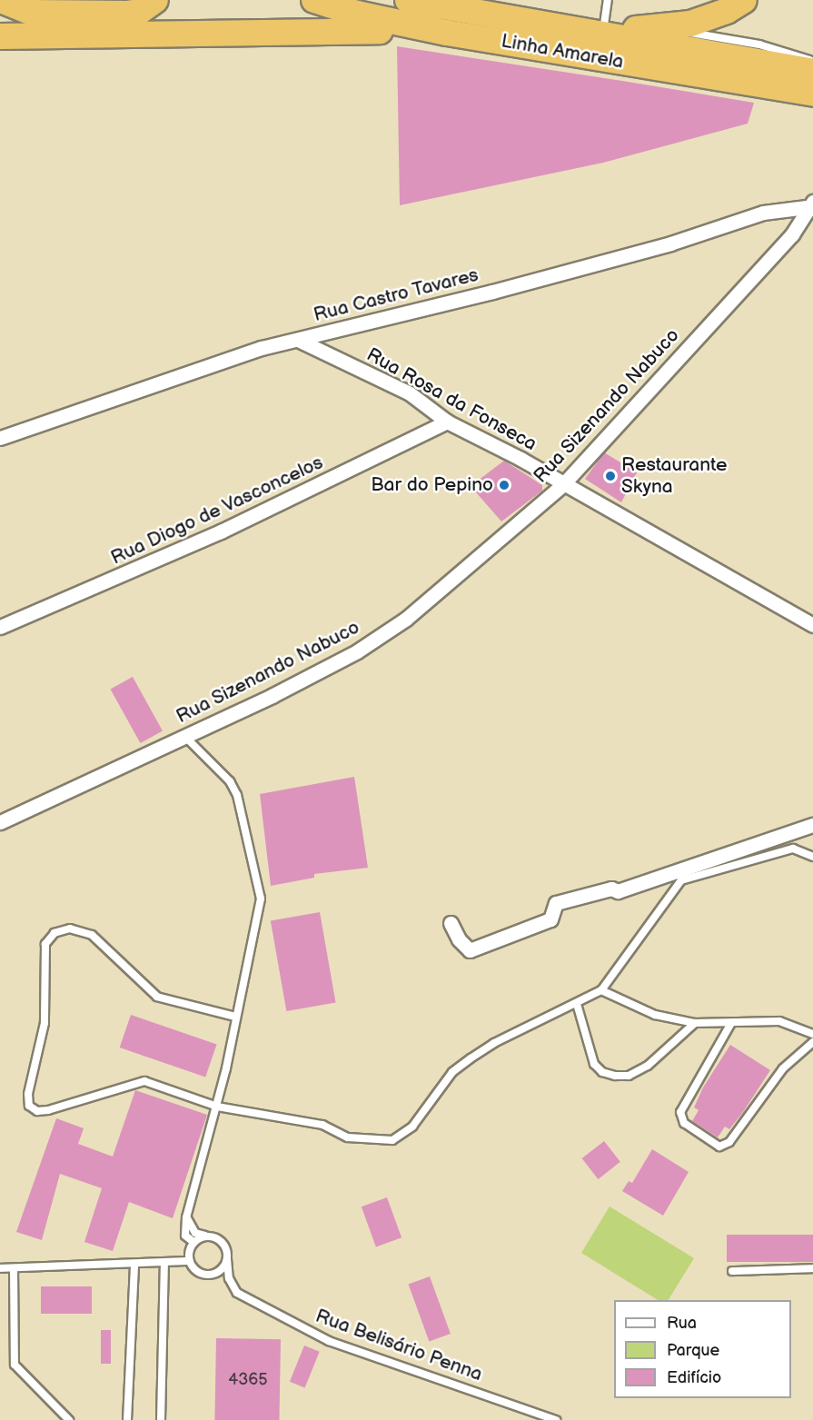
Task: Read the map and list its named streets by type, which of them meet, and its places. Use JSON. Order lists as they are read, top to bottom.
{
  "streets": {
    "highway": ["Linha Amarela"],
    "street": [
      "Rua Castro Tavares",
      "Rua Rosa da Fonseca",
      "Rua Sizenando Nabuco",
      "Rua Diogo de Vasconcelos"
    ],
    "lane": ["Rua Belisário Penna"]
  },
  "crossings": [
    ["Rua Castro Tavares", "Rua Rosa da Fonseca"],
    ["Rua Castro Tavares", "Rua Sizenando Nabuco"],
    ["Rua Rosa da Fonseca", "Rua Sizenando Nabuco"],
    ["Rua Rosa da Fonseca", "Rua Diogo de Vasconcelos"]
  ],
  "places": ["Restaurante Skyna", "Bar do Pepino"],
  "house_numbers": ["4365"],
  "legend": ["Rua", "Parque", "Edifício"]
}
